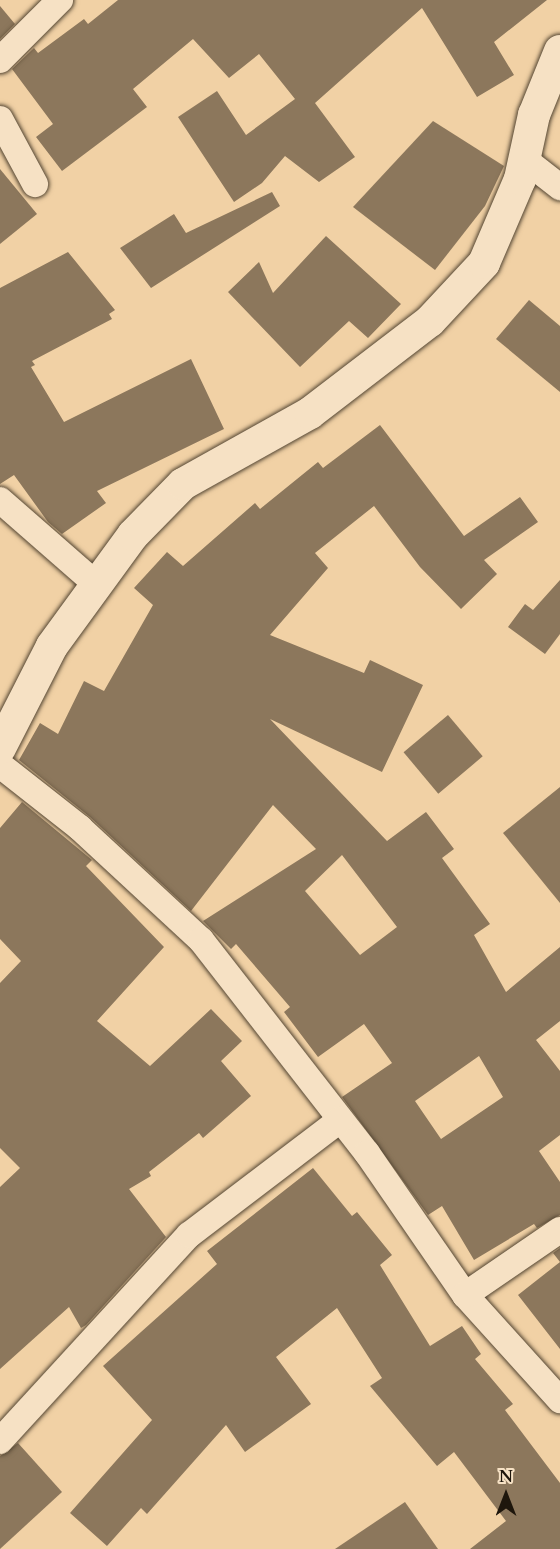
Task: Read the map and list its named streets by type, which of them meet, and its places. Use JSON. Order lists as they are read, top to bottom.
{
  "north": "top"
}
